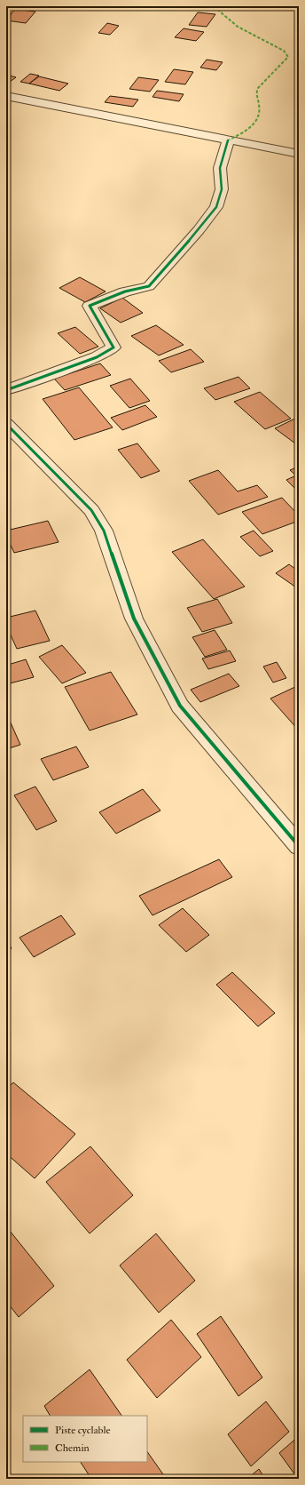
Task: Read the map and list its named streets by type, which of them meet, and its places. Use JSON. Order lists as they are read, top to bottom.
{
  "legend": ["Piste cyclable", "Chemin"]
}
